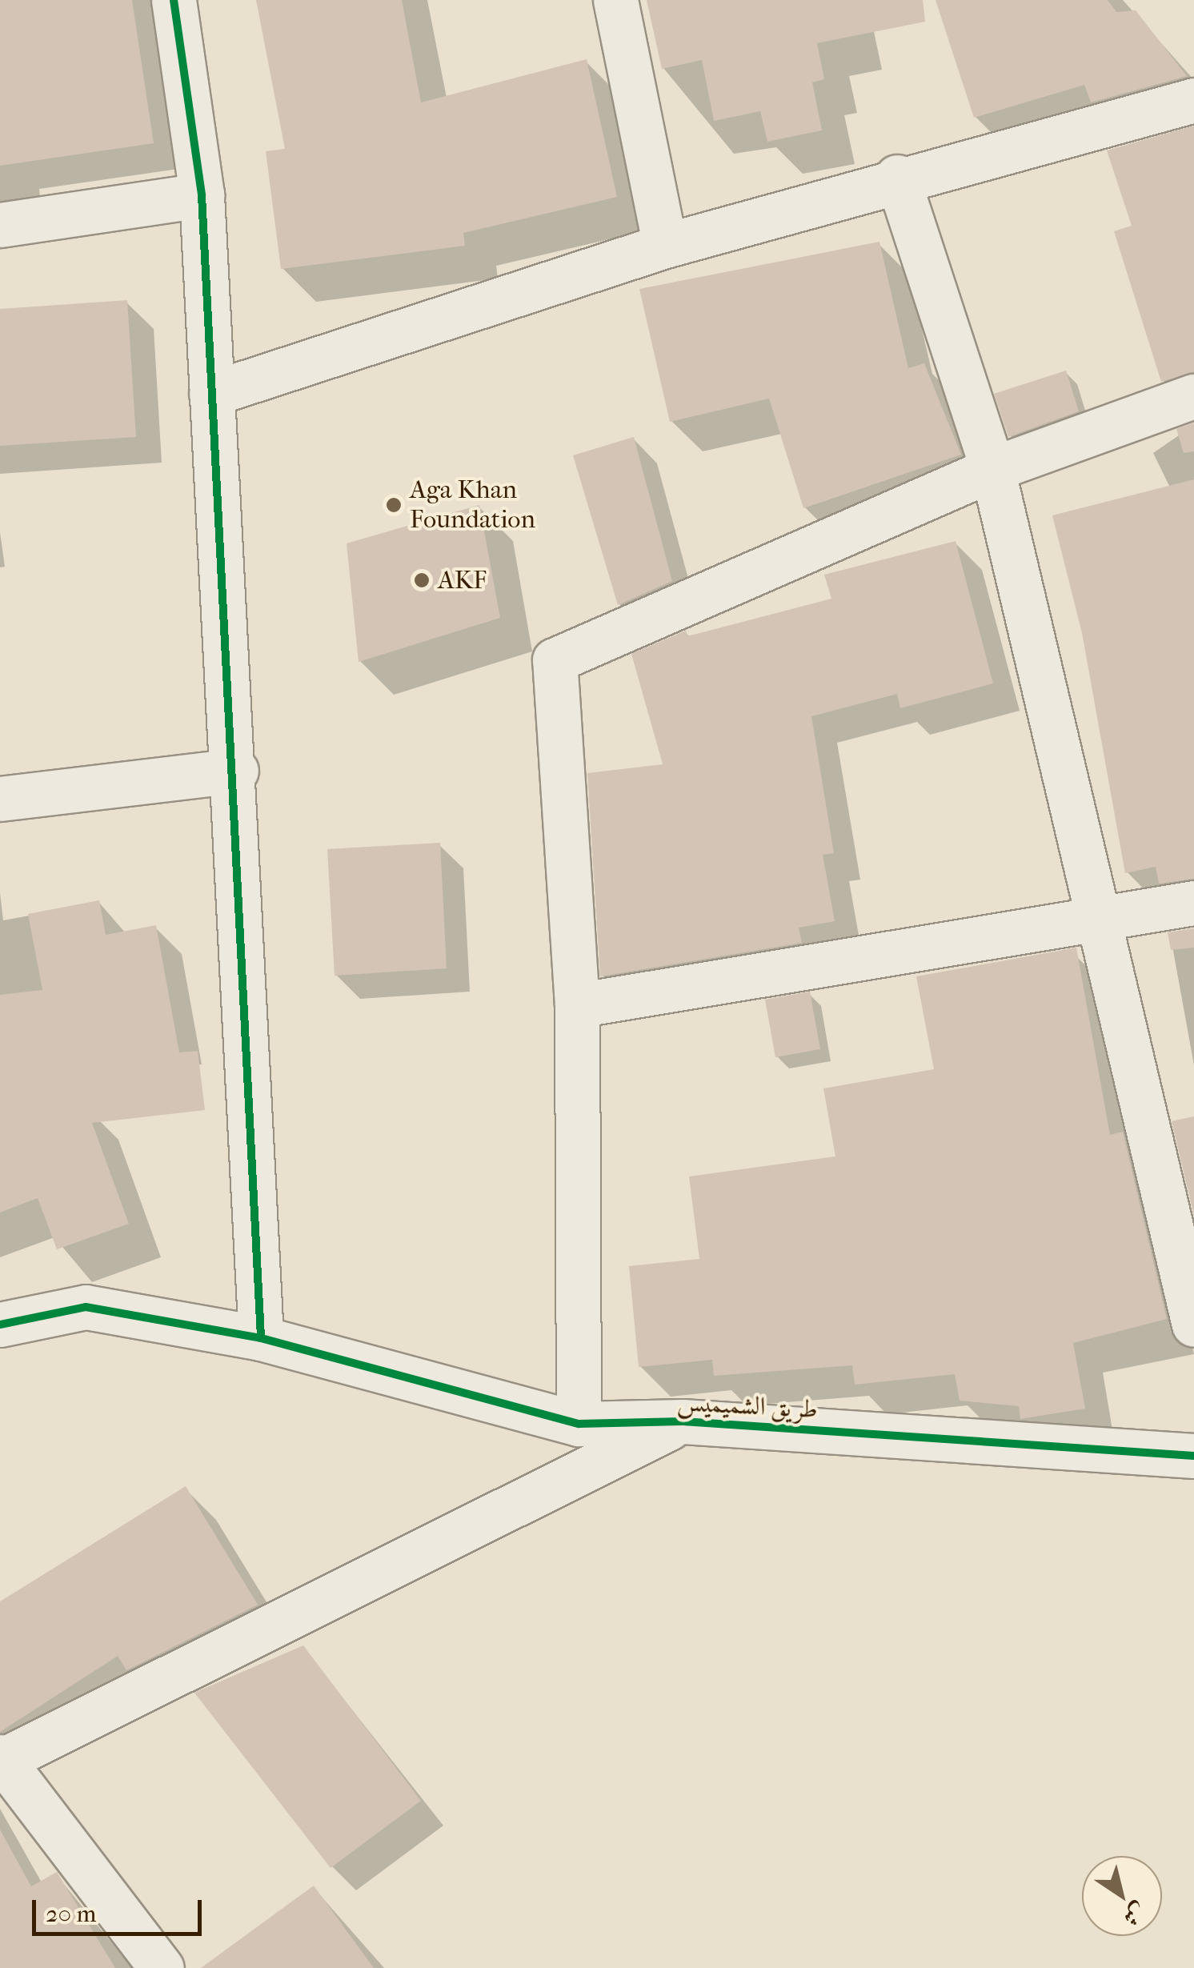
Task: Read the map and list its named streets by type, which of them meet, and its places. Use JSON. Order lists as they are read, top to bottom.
{
  "streets": {
    "street": ["طريق الشميميس"]
  },
  "places": ["Aga Khan Foundation", "AKF"],
  "scale_bar": "20 m",
  "north": "bottom right"
}
